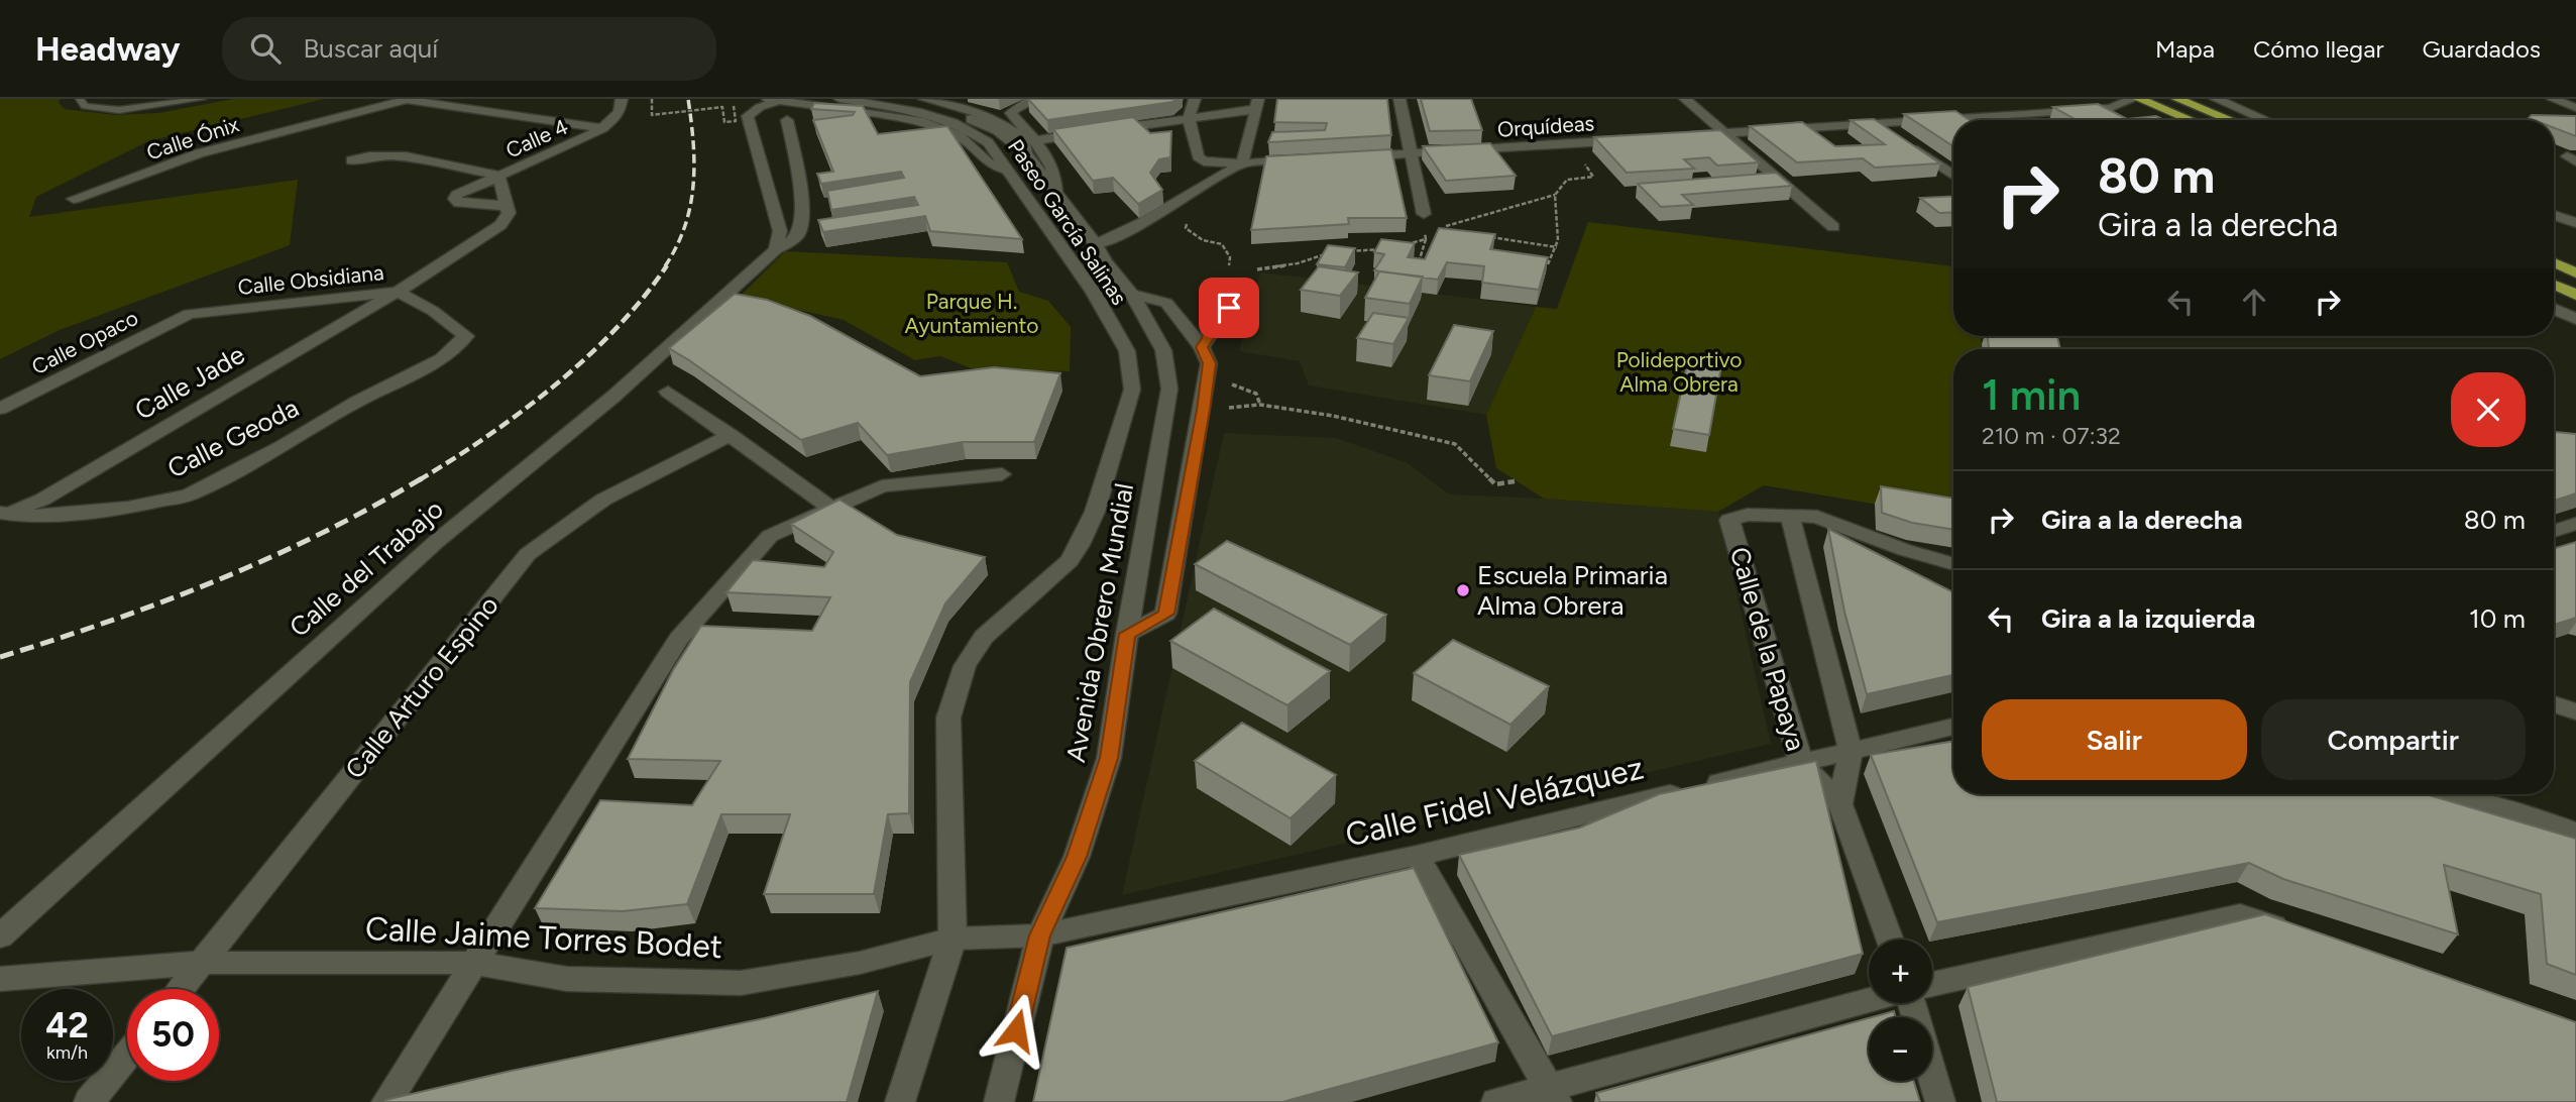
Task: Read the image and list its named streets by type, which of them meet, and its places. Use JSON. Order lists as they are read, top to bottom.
{
  "streets": {
    "street": [
      "Orquídeas",
      "Calle Ónix",
      "Calle 4",
      "Paseo García Salinas",
      "Calle Obsidiana",
      "Calle Opaco",
      "Calle Jade",
      "Calle Geoda",
      "Calle del Trabajo",
      "Avenida Obrero Mundial",
      "Calle de la Papaya",
      "Calle Arturo Espino",
      "Calle Fidel Velázquez",
      "Calle Jaime Torres Bodet"
    ]
  },
  "crossings": [
    ["Calle 4", "Calle Jade"],
    ["Paseo García Salinas", "Avenida Obrero Mundial"],
    ["Calle Obsidiana", "Calle Opaco"],
    ["Calle Obsidiana", "Calle Jade"],
    ["Calle Obsidiana", "Calle Geoda"],
    ["Calle Jade", "Calle Geoda"],
    ["Avenida Obrero Mundial", "Calle Fidel Velázquez"],
    ["Avenida Obrero Mundial", "Calle Jaime Torres Bodet"],
    ["Calle de la Papaya", "Calle Fidel Velázquez"],
    ["Calle Arturo Espino", "Calle Jaime Torres Bodet"],
    ["Calle Fidel Velázquez", "Calle Jaime Torres Bodet"]
  ],
  "parks": ["Parque H. Ayuntamiento", "Polideportivo Alma Obrera"],
  "places": ["Escuela Primaria Alma Obrera"],
  "page": {
    "header": "Headway",
    "search": "Buscar aquí",
    "nav": ["Mapa", "Cómo llegar", "Guardados"],
    "turn": ["80 m", "Gira a la derecha"],
    "heading": ["1 min", "210 m · 07:32"],
    "list": [
      {
        "name": "Gira a la derecha",
        "value": "80 m"
      },
      {
        "name": "Gira a la izquierda",
        "value": "10 m"
      }
    ],
    "buttons": ["Salir", "Compartir"],
    "map_buttons": ["+", "−"],
    "speed": "42 km/h",
    "limit": "50"
  }
}
